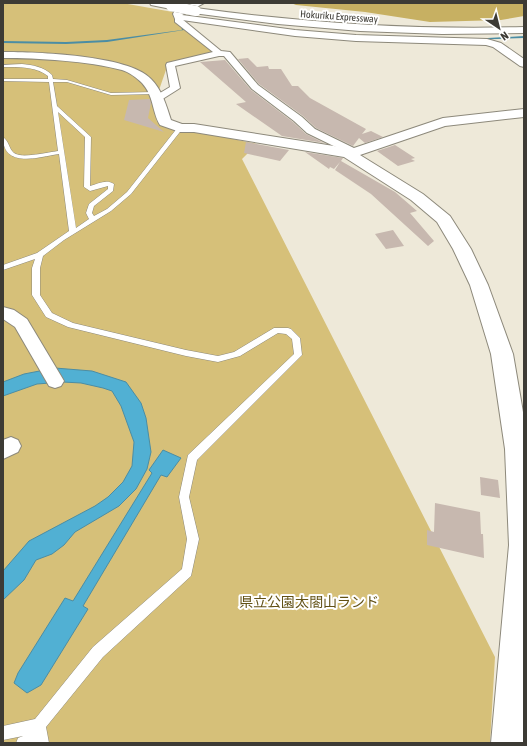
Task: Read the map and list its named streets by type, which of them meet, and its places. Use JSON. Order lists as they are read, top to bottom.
{
  "streets": {
    "main road": ["Hokuriku Expressway"]
  },
  "parks": ["県立公園太閤山ランド"],
  "north": "bottom right"
}
